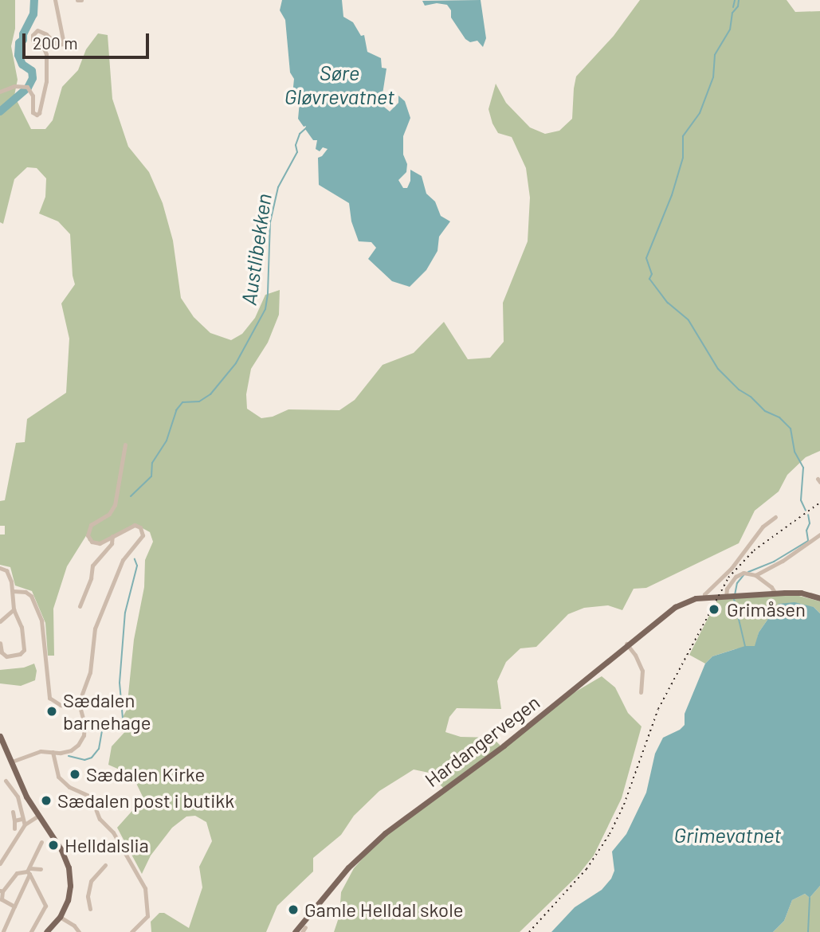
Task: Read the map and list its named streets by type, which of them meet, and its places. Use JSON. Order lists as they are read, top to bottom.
{
  "streets": {
    "main road": ["Hardangervegen"]
  },
  "water": ["Søre Gløvrevatnet", "Austlibekken", "Grimevatnet"],
  "places": [
    "Grimåsen",
    "Sædalen barnehage",
    "Sædalen Kirke",
    "Sædalen post i butikk",
    "Helldalslia",
    "Gamle Helldal skole"
  ],
  "scale_bar": "200 m"
}
